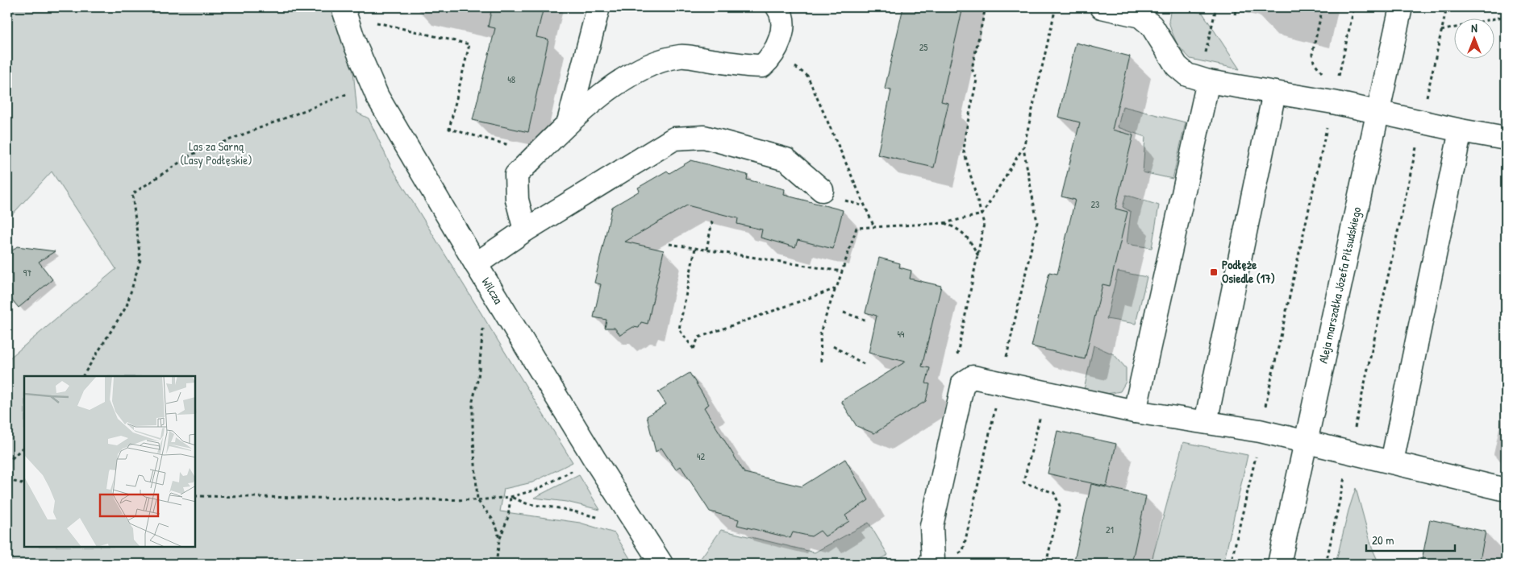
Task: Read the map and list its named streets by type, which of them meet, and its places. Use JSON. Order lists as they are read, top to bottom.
{
  "streets": {
    "street": ["Aleja marszałka Józefa Piłsudskiego", "Wilcza"]
  },
  "parks": ["Las za Sarną (Lasy Podłęskie)"],
  "places": {
    "transit": ["Podłęże Osiedle (17)"]
  },
  "house_numbers": [
    "25",
    "48",
    "23",
    "97",
    "44",
    "42",
    "21"
  ],
  "scale_bar": "20 m",
  "north": "top"
}
